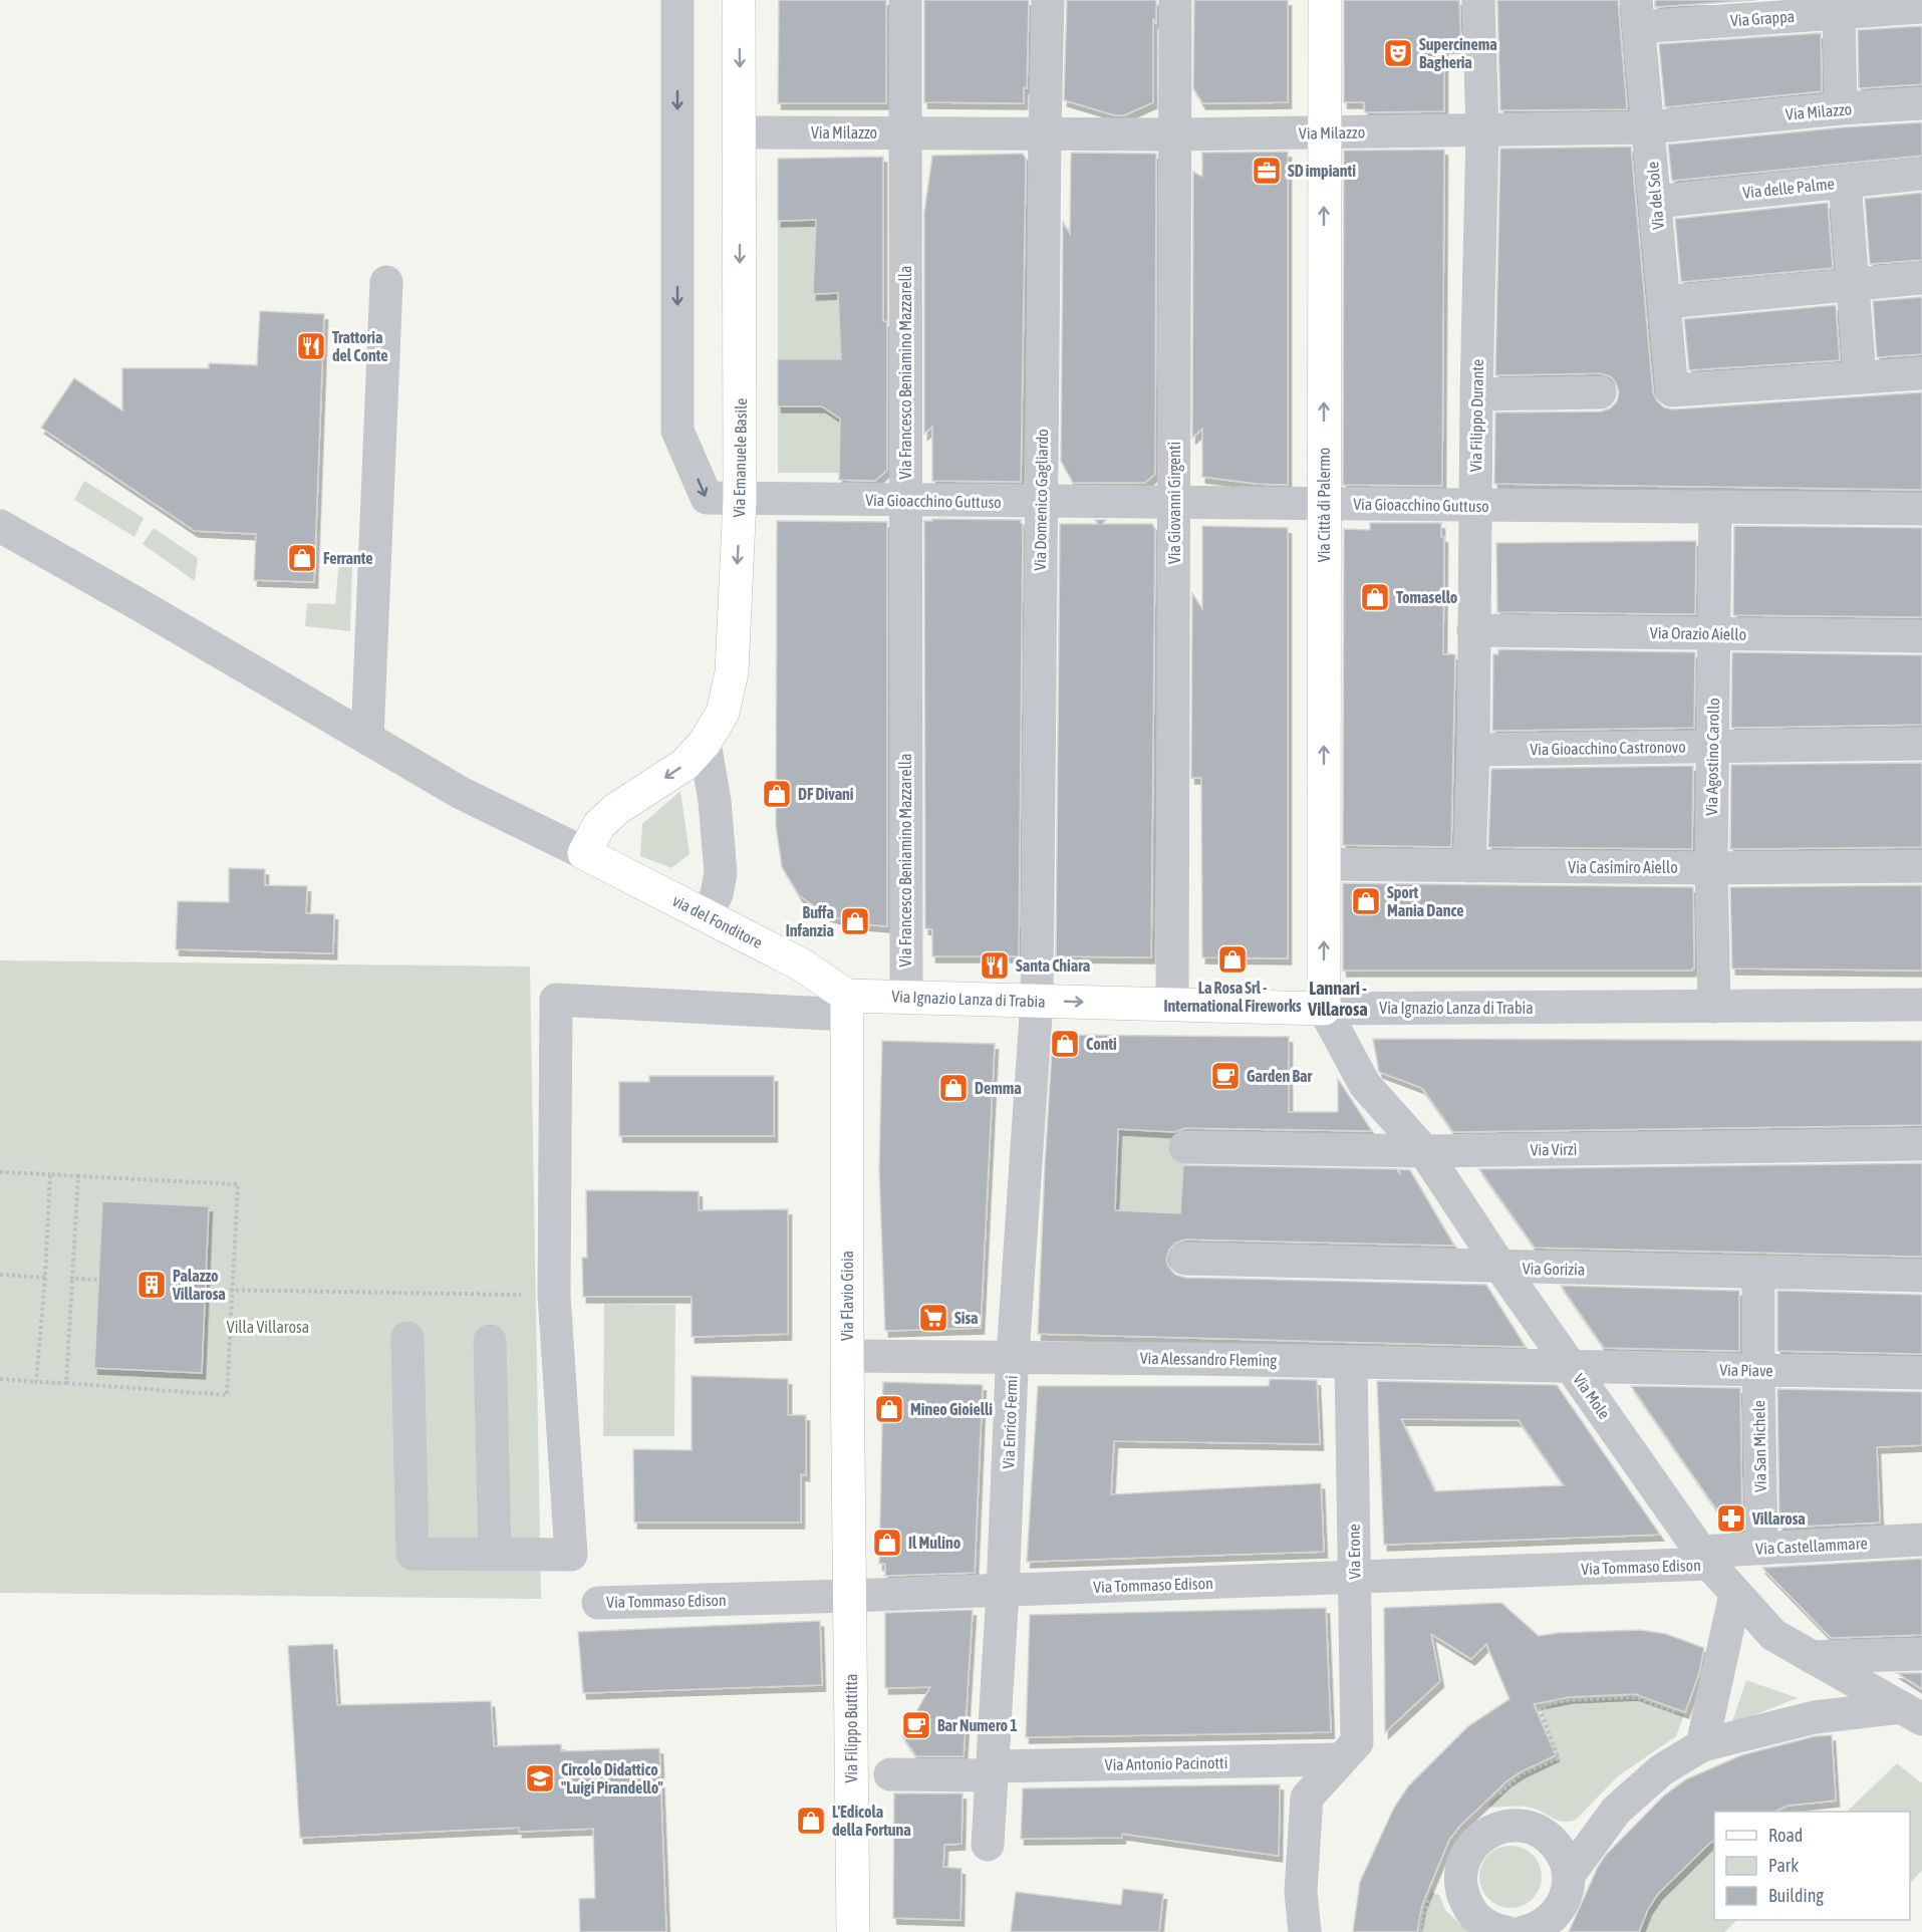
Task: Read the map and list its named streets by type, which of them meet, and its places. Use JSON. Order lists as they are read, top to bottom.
{
  "streets": {
    "main road": [
      "Via Emanuele Basile",
      "Via Città di Palermo",
      "via del Fonditore",
      "Via Ignazio Lanza di Trabia",
      "Via Flavio Gioia",
      "Via Filippo Buttitta"
    ],
    "street": [
      "Via Grappa",
      "Via Milazzo",
      "Via delle Palme",
      "Via del Sole",
      "Via Francesco Beniamino Mazzarella",
      "Via Filippo Durante",
      "Via Domenico Gagliardo",
      "Via Gioacchino Guttuso",
      "Via Giovanni Girgenti",
      "Via Orazio Aiello",
      "Via Gioacchino Castronovo",
      "Via Agostino Carollo",
      "Via Casimiro Aiello",
      "Via Virzì",
      "Via Gorizia",
      "Via Alessandro Fleming",
      "Via Piave",
      "Via Mole",
      "Via Enrico Fermi",
      "Via San Michele",
      "Via Castellammare",
      "Via Erone",
      "Via Tommaso Edison",
      "Via Antonio Pacinotti"
    ]
  },
  "crossings": [
    ["Via Grappa", "Via del Sole"],
    ["Via Milazzo", "Via del Sole"],
    ["Via Milazzo", "Via Francesco Beniamino Mazzarella"],
    ["Via Milazzo", "Via Filippo Durante"],
    ["Via Milazzo", "Via Emanuele Basile"],
    ["Via Milazzo", "Via Domenico Gagliardo"],
    ["Via Milazzo", "Via Giovanni Girgenti"],
    ["Via Milazzo", "Via Città di Palermo"],
    ["Via delle Palme", "Via del Sole"],
    ["Via Francesco Beniamino Mazzarella", "Via Gioacchino Guttuso"],
    ["Via Francesco Beniamino Mazzarella", "Via Ignazio Lanza di Trabia"],
    ["Via Filippo Durante", "Via Gioacchino Guttuso"],
    ["Via Filippo Durante", "Via Orazio Aiello"],
    ["Via Filippo Durante", "Via Gioacchino Castronovo"],
    ["Via Filippo Durante", "Via Casimiro Aiello"],
    ["Via Emanuele Basile", "Via Gioacchino Guttuso"],
    ["Via Emanuele Basile", "via del Fonditore"],
    ["Via Domenico Gagliardo", "Via Gioacchino Guttuso"],
    ["Via Domenico Gagliardo", "Via Ignazio Lanza di Trabia"],
    ["Via Domenico Gagliardo", "Via Enrico Fermi"],
    ["Via Gioacchino Guttuso", "Via Giovanni Girgenti"],
    ["Via Gioacchino Guttuso", "Via Città di Palermo"],
    ["Via Gioacchino Guttuso", "Via Agostino Carollo"],
    ["Via Giovanni Girgenti", "Via Ignazio Lanza di Trabia"],
    ["Via Città di Palermo", "Via Casimiro Aiello"],
    ["Via Città di Palermo", "Via Ignazio Lanza di Trabia"],
    ["Via Città di Palermo", "Via Mole"],
    ["Via Orazio Aiello", "Via Agostino Carollo"],
    ["Via Gioacchino Castronovo", "Via Agostino Carollo"],
    ["Via Agostino Carollo", "Via Casimiro Aiello"],
    ["Via Agostino Carollo", "Via Ignazio Lanza di Trabia"],
    ["via del Fonditore", "Via Ignazio Lanza di Trabia"],
    ["via del Fonditore", "Via Flavio Gioia"],
    ["Via Ignazio Lanza di Trabia", "Via Flavio Gioia"],
    ["Via Ignazio Lanza di Trabia", "Via Mole"],
    ["Via Ignazio Lanza di Trabia", "Via Enrico Fermi"],
    ["Via Virzì", "Via Mole"],
    ["Via Gorizia", "Via Mole"],
    ["Via Gorizia", "Via San Michele"],
    ["Via Flavio Gioia", "Via Alessandro Fleming"],
    ["Via Flavio Gioia", "Via Tommaso Edison"],
    ["Via Flavio Gioia", "Via Filippo Buttitta"],
    ["Via Alessandro Fleming", "Via Piave"],
    ["Via Alessandro Fleming", "Via Mole"],
    ["Via Alessandro Fleming", "Via Enrico Fermi"],
    ["Via Alessandro Fleming", "Via Erone"],
    ["Via Piave", "Via Mole"],
    ["Via Piave", "Via San Michele"],
    ["Via Mole", "Via Castellammare"],
    ["Via Mole", "Via Tommaso Edison"],
    ["Via Enrico Fermi", "Via Tommaso Edison"],
    ["Via Enrico Fermi", "Via Antonio Pacinotti"],
    ["Via San Michele", "Via Castellammare"],
    ["Via Castellammare", "Via Tommaso Edison"],
    ["Via Erone", "Via Tommaso Edison"],
    ["Via Erone", "Via Antonio Pacinotti"],
    ["Via Tommaso Edison", "Via Filippo Buttitta"]
  ],
  "one_way": ["Via Emanuele Basile", "Via Città di Palermo"],
  "districts": ["Lannari - Villarosa"],
  "parks": ["Villa Villarosa"],
  "places": {
    "theatre": ["Supercinema Bagheria"],
    "office": ["SD impianti"],
    "restaurant": ["Trattoria del Conte", "Santa Chiara"],
    "shop": [
      "Ferrante",
      "Tomasello",
      "DF Divani",
      "Sport Mania Dance",
      "Buffa Infanzia",
      "La Rosa Srl - International Fireworks",
      "Conti",
      "Demma",
      "Mineo Gioielli",
      "Il Mulino",
      "L'Edicola della Fortuna"
    ],
    "cafe": ["Garden Bar", "Bar Numero 1"],
    "building": ["Palazzo Villarosa"],
    "supermarket": ["Sisa"],
    "pharmacy": ["Villarosa"],
    "school or university": ["Circolo Didattico \"Luigi Pirandello\""]
  },
  "legend": ["Road", "Park", "Building"]
}
